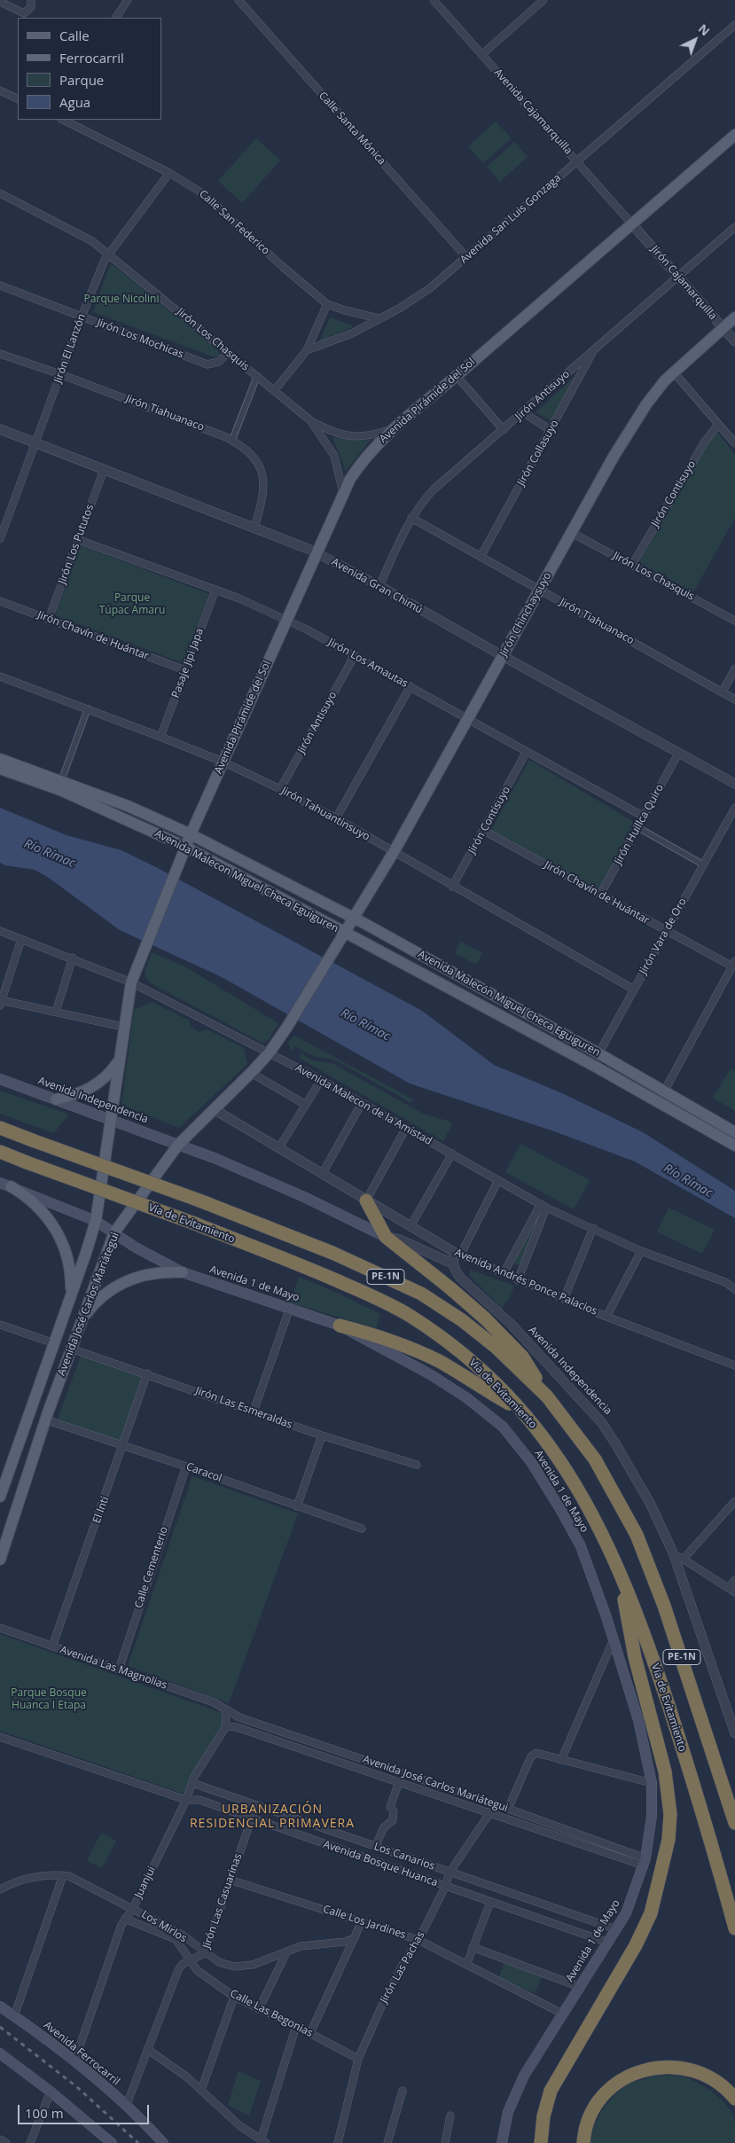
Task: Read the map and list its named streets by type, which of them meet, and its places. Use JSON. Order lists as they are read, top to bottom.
{
  "streets": {
    "highway": ["Vía de Evitamiento", "PE-1N"],
    "main road": [
      "Avenida Pirámide del Sol",
      "Jirón Chinchaysuyo",
      "Avenida Malecon Miguel Checa Eguiguren",
      "Avenida Malecón Miguel Checa Eguiguren",
      "Avenida Independencia",
      "Avenida 1 de Mayo",
      "Avenida José Carlos Mariátegui",
      "Avenida Ferrocarril"
    ],
    "street": [
      "Avenida Cajamarquilla",
      "Calle Santa Mónica",
      "Avenida San Luis Gonzaga",
      "Calle San Federico",
      "Jirón Cajamarquilla",
      "Jirón Los Mochicas",
      "Jirón Los Chasquis",
      "Jirón El Lanzón",
      "Jirón Antisuyo",
      "Jirón Tiahuanaco",
      "Jirón Collasuyo",
      "Jirón Contisuyo",
      "Jirón Los Pututos",
      "Avenida Gran Chimú",
      "Jirón Chavín de Huántar",
      "Pasaje Jipi Japa",
      "Jirón Los Amautas",
      "Jirón Tahuantinsuyo",
      "Jirón Huillca Quiro",
      "Jirón Vara de Oro",
      "Avenida Malecon de la Amistad",
      "Avenida Andrés Ponce Palacios",
      "Jirón Las Esmeraldas",
      "Caracol",
      "El Inti",
      "Calle Cementerio",
      "Avenida Las Magnolias",
      "Los Canarios",
      "Avenida Bosque Huanca",
      "Juanjui",
      "Jirón Las Casuarinas",
      "Calle Los Jardines",
      "Los Mirlos",
      "Jirón Las Pachas",
      "Calle Las Begonias"
    ]
  },
  "crossings": [
    ["Avenida Cajamarquilla", "Avenida San Luis Gonzaga"],
    ["Avenida Cajamarquilla", "Jirón Cajamarquilla"],
    ["Avenida Cajamarquilla", "Avenida Pirámide del Sol"],
    ["Calle Santa Mónica", "Avenida San Luis Gonzaga"],
    ["Avenida San Luis Gonzaga", "Calle San Federico"],
    ["Calle San Federico", "Jirón El Lanzón"],
    ["Jirón Cajamarquilla", "Jirón Antisuyo"],
    ["Jirón Cajamarquilla", "Avenida Pirámide del Sol"],
    ["Jirón Cajamarquilla", "Jirón Chinchaysuyo"],
    ["Jirón Los Mochicas", "Jirón Los Chasquis"],
    ["Jirón Los Mochicas", "Jirón El Lanzón"],
    ["Jirón Los Chasquis", "Jirón El Lanzón"],
    ["Jirón Los Chasquis", "Avenida Pirámide del Sol"],
    ["Jirón Los Chasquis", "Jirón Contisuyo"],
    ["Jirón Los Chasquis", "Jirón Chinchaysuyo"],
    ["Jirón El Lanzón", "Jirón Tiahuanaco"],
    ["Jirón El Lanzón", "Avenida Gran Chimú"],
    ["Jirón Antisuyo", "Jirón Tiahuanaco"],
    ["Jirón Antisuyo", "Jirón Collasuyo"],
    ["Jirón Antisuyo", "Avenida Gran Chimú"],
    ["Jirón Antisuyo", "Jirón Los Amautas"],
    ["Jirón Antisuyo", "Jirón Tahuantinsuyo"],
    ["Avenida Pirámide del Sol", "Avenida Gran Chimú"],
    ["Avenida Pirámide del Sol", "Jirón Los Amautas"],
    ["Avenida Pirámide del Sol", "Jirón Tahuantinsuyo"],
    ["Avenida Pirámide del Sol", "Avenida Malecon Miguel Checa Eguiguren"],
    ["Avenida Pirámide del Sol", "Avenida José Carlos Mariátegui"],
    ["Jirón Tiahuanaco", "Jirón Collasuyo"],
    ["Jirón Tiahuanaco", "Avenida Gran Chimú"],
    ["Jirón Tiahuanaco", "Jirón Chinchaysuyo"],
    ["Jirón Contisuyo", "Jirón Chavín de Huántar"],
    ["Jirón Contisuyo", "Jirón Los Amautas"],
    ["Jirón Contisuyo", "Jirón Tahuantinsuyo"],
    ["Jirón Los Pututos", "Avenida Gran Chimú"],
    ["Jirón Los Pututos", "Jirón Chavín de Huántar"],
    ["Jirón Los Pututos", "Jirón Los Amautas"],
    ["Avenida Gran Chimú", "Jirón Chinchaysuyo"],
    ["Avenida Gran Chimú", "Jirón Huillca Quiro"],
    ["Jirón Chinchaysuyo", "Jirón Los Amautas"],
    ["Jirón Chinchaysuyo", "Jirón Tahuantinsuyo"],
    ["Jirón Chinchaysuyo", "Avenida Malecon Miguel Checa Eguiguren"],
    ["Jirón Chinchaysuyo", "Avenida Malecón Miguel Checa Eguiguren"],
    ["Jirón Chinchaysuyo", "Avenida José Carlos Mariátegui"],
    ["Jirón Chavín de Huántar", "Pasaje Jipi Japa"],
    ["Jirón Chavín de Huántar", "Jirón Huillca Quiro"],
    ["Jirón Chavín de Huántar", "Jirón Vara de Oro"],
    ["Pasaje Jipi Japa", "Jirón Los Amautas"],
    ["Pasaje Jipi Japa", "Jirón Tahuantinsuyo"],
    ["Jirón Los Amautas", "Jirón Huillca Quiro"],
    ["Jirón Tahuantinsuyo", "Jirón Vara de Oro"],
    ["Avenida Malecon Miguel Checa Eguiguren", "Avenida Malecón Miguel Checa Eguiguren"],
    ["Avenida Malecon Miguel Checa Eguiguren", "Avenida José Carlos Mariátegui"],
    ["Jirón Vara de Oro", "Avenida Malecón Miguel Checa Eguiguren"],
    ["Avenida Malecón Miguel Checa Eguiguren", "Avenida José Carlos Mariátegui"],
    ["Avenida Independencia", "Avenida José Carlos Mariátegui"],
    ["Avenida Malecon de la Amistad", "Avenida José Carlos Mariátegui"],
    ["Avenida Andrés Ponce Palacios", "Avenida José Carlos Mariátegui"],
    ["Avenida 1 de Mayo", "Avenida José Carlos Mariátegui"],
    ["Avenida 1 de Mayo", "Los Canarios"],
    ["Avenida 1 de Mayo", "Avenida Bosque Huanca"],
    ["Avenida 1 de Mayo", "Calle Los Jardines"],
    ["Avenida José Carlos Mariátegui", "Jirón Las Esmeraldas"],
    ["Avenida José Carlos Mariátegui", "Caracol"],
    ["Avenida José Carlos Mariátegui", "Avenida Las Magnolias"],
    ["Avenida José Carlos Mariátegui", "Juanjui"],
    ["Avenida José Carlos Mariátegui", "Jirón Las Pachas"],
    ["Jirón Las Esmeraldas", "El Inti"],
    ["Caracol", "El Inti"],
    ["Caracol", "Calle Cementerio"],
    ["El Inti", "Avenida Las Magnolias"],
    ["Calle Cementerio", "Avenida Las Magnolias"],
    ["Los Canarios", "Juanjui"],
    ["Los Canarios", "Jirón Las Casuarinas"],
    ["Los Canarios", "Jirón Las Pachas"],
    ["Avenida Bosque Huanca", "Juanjui"],
    ["Avenida Bosque Huanca", "Jirón Las Casuarinas"],
    ["Avenida Bosque Huanca", "Jirón Las Pachas"],
    ["Juanjui", "Los Mirlos"],
    ["Juanjui", "Calle Las Begonias"],
    ["Juanjui", "Avenida Ferrocarril"],
    ["Jirón Las Casuarinas", "Calle Los Jardines"],
    ["Jirón Las Casuarinas", "Los Mirlos"],
    ["Jirón Las Casuarinas", "Calle Las Begonias"],
    ["Jirón Las Casuarinas", "Avenida Ferrocarril"],
    ["Calle Los Jardines", "Jirón Las Pachas"],
    ["Jirón Las Pachas", "Calle Las Begonias"]
  ],
  "districts": ["URBANIZACIÓN RESIDENCIAL PRIMAVERA"],
  "water": ["Río Rímac"],
  "parks": ["Parque Nicolini", "Parque Túpac Amaru", "Parque Bosque Huanca I Etapa"],
  "legend": [
    "Calle",
    "Ferrocarril",
    "Parque",
    "Agua"
  ],
  "scale_bar": "100 m",
  "north": "top right"
}
